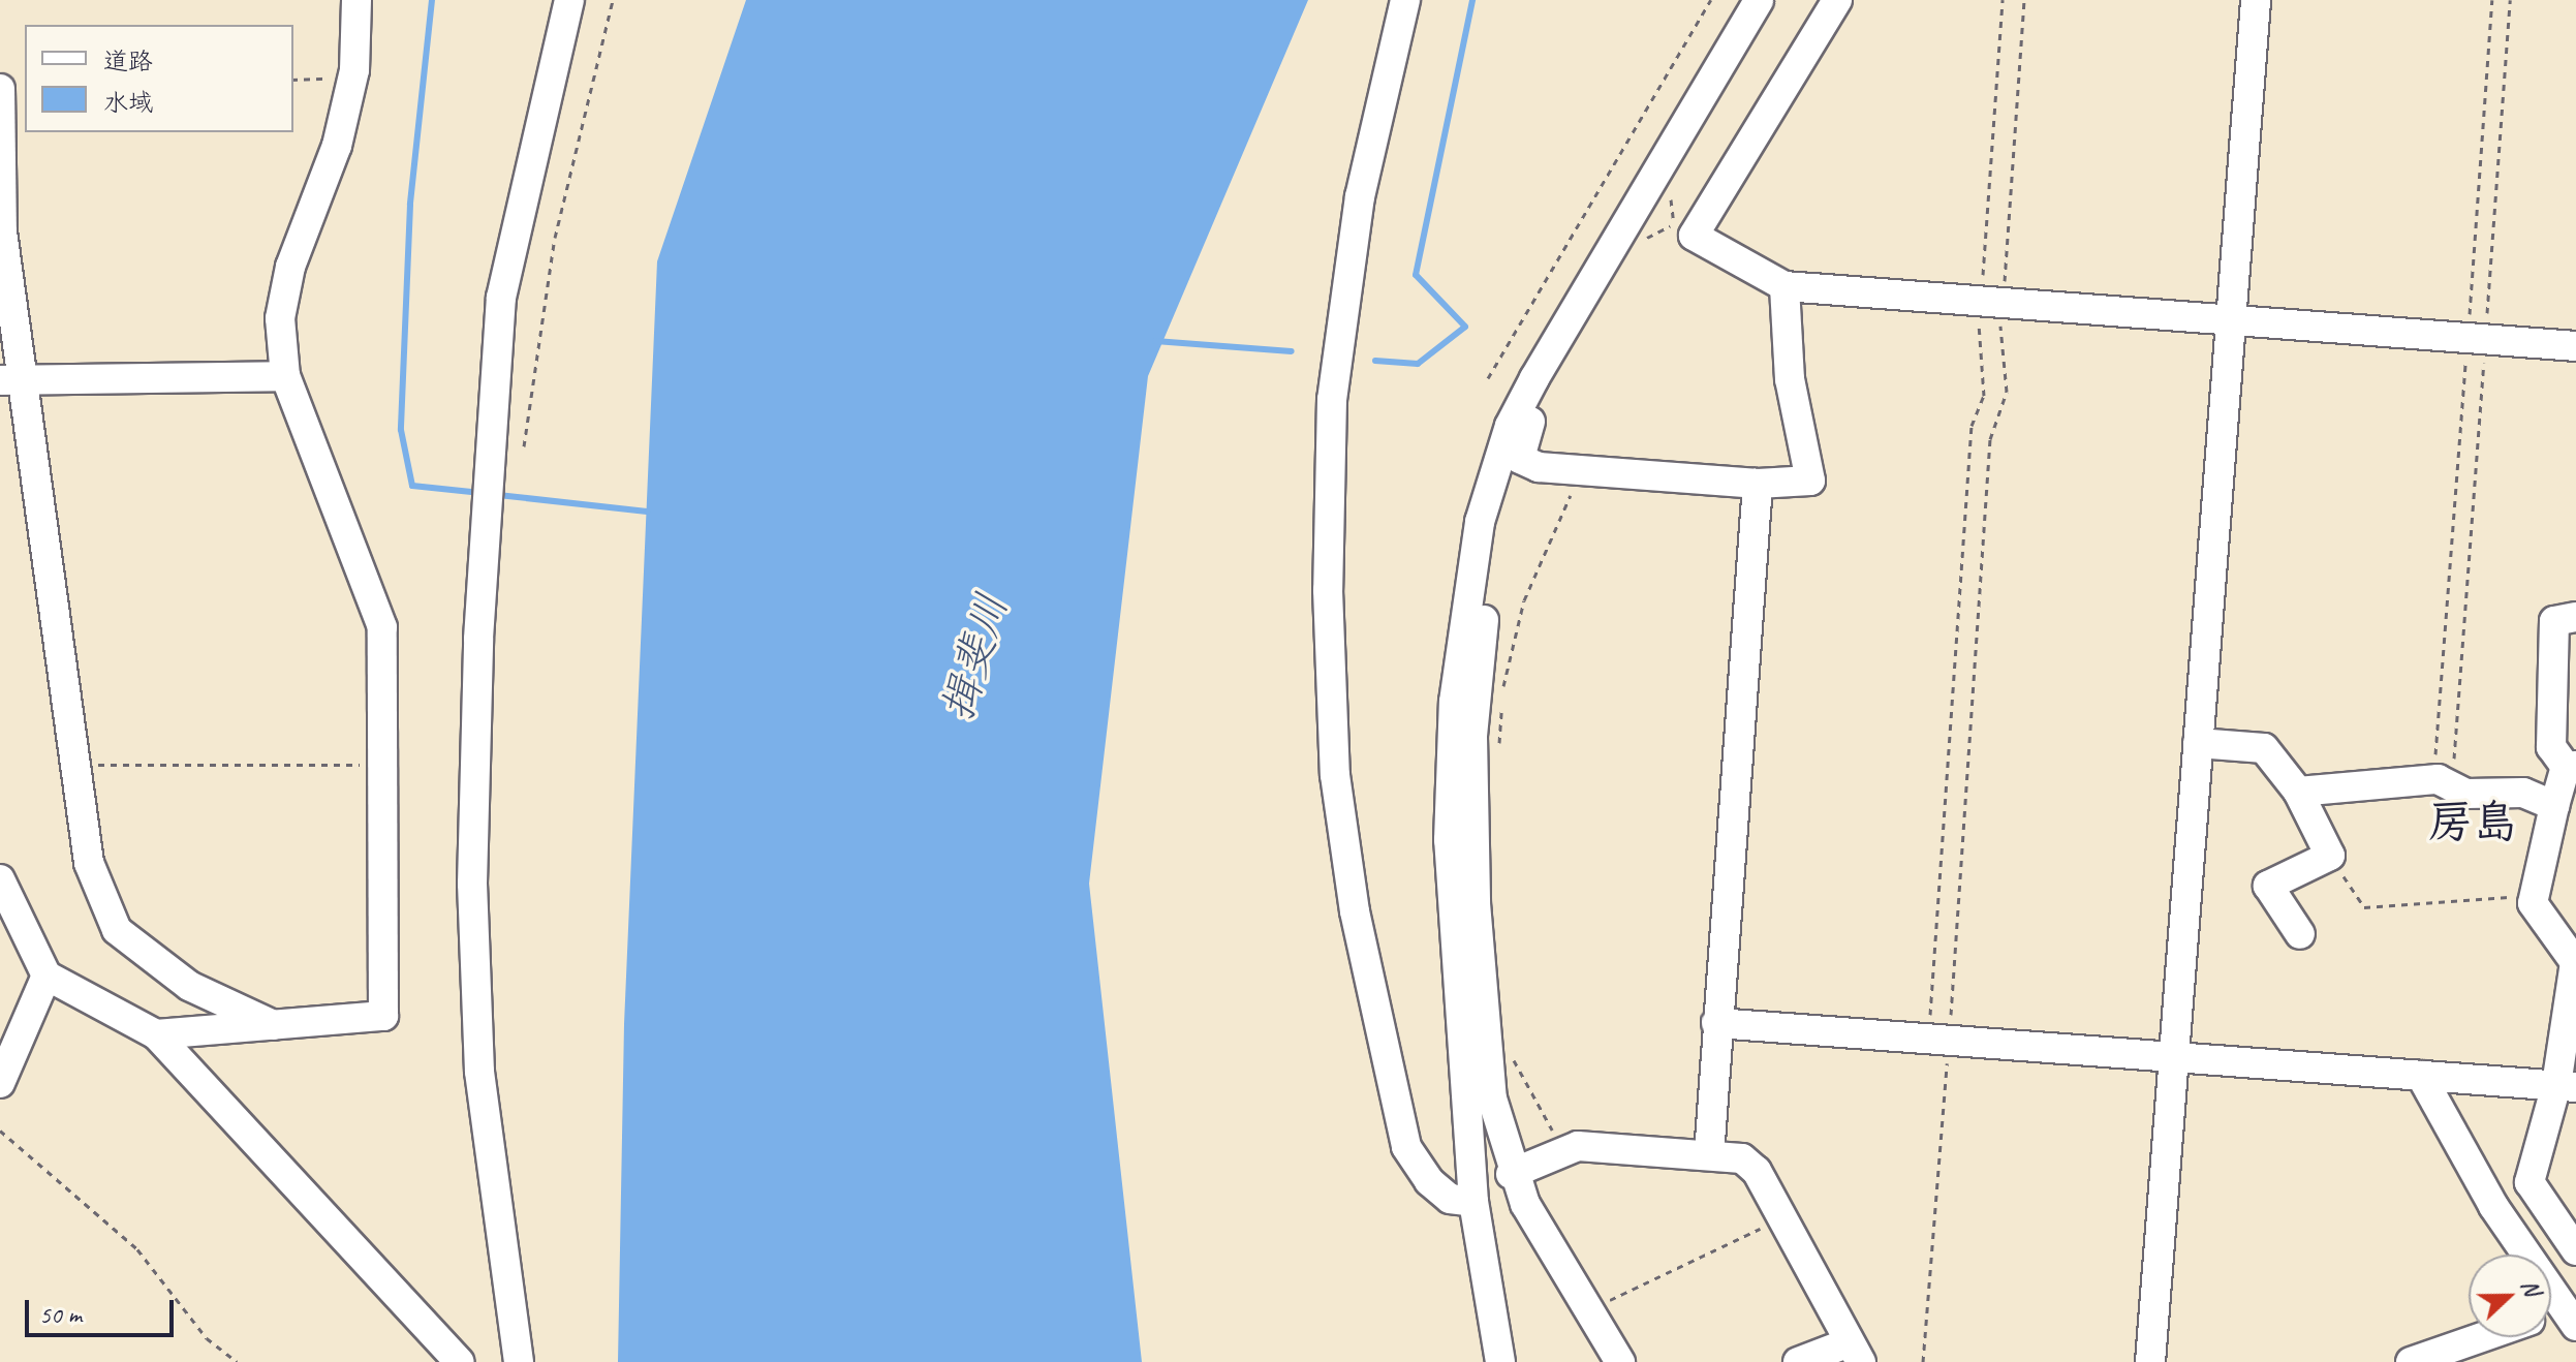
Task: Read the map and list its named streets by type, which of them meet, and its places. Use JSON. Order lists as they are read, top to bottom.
{
  "districts": ["房島"],
  "water": ["揖斐川"],
  "legend": ["道路", "水域"],
  "scale_bar": "50 m",
  "north": "right"
}
